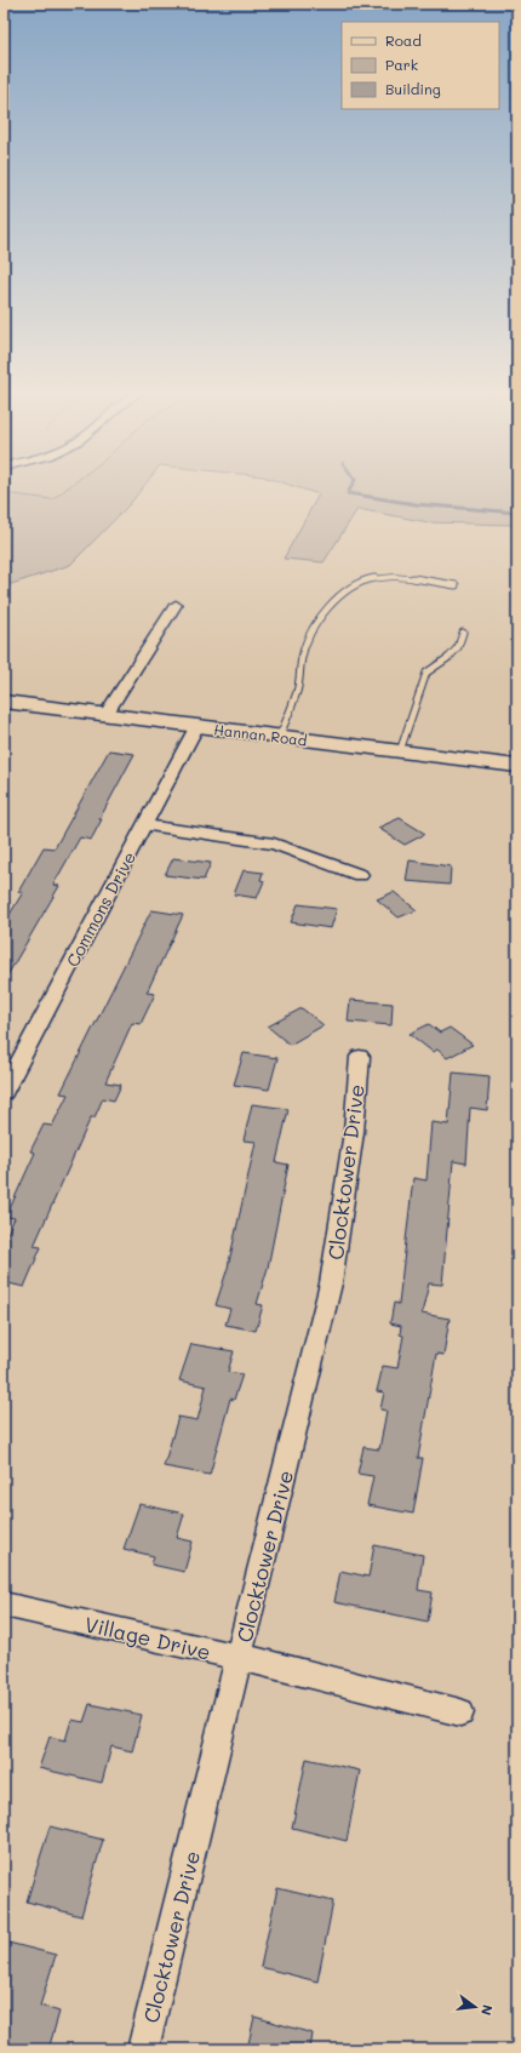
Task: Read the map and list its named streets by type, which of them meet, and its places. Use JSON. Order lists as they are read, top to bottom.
{
  "streets": {
    "street": [
      "Hannan Road",
      "Commons Drive",
      "Clocktower Drive",
      "Village Drive"
    ]
  },
  "crossings": [
    ["Hannan Road", "Commons Drive"],
    ["Clocktower Drive", "Village Drive"]
  ],
  "legend": ["Road", "Park", "Building"],
  "north": "right"
}
